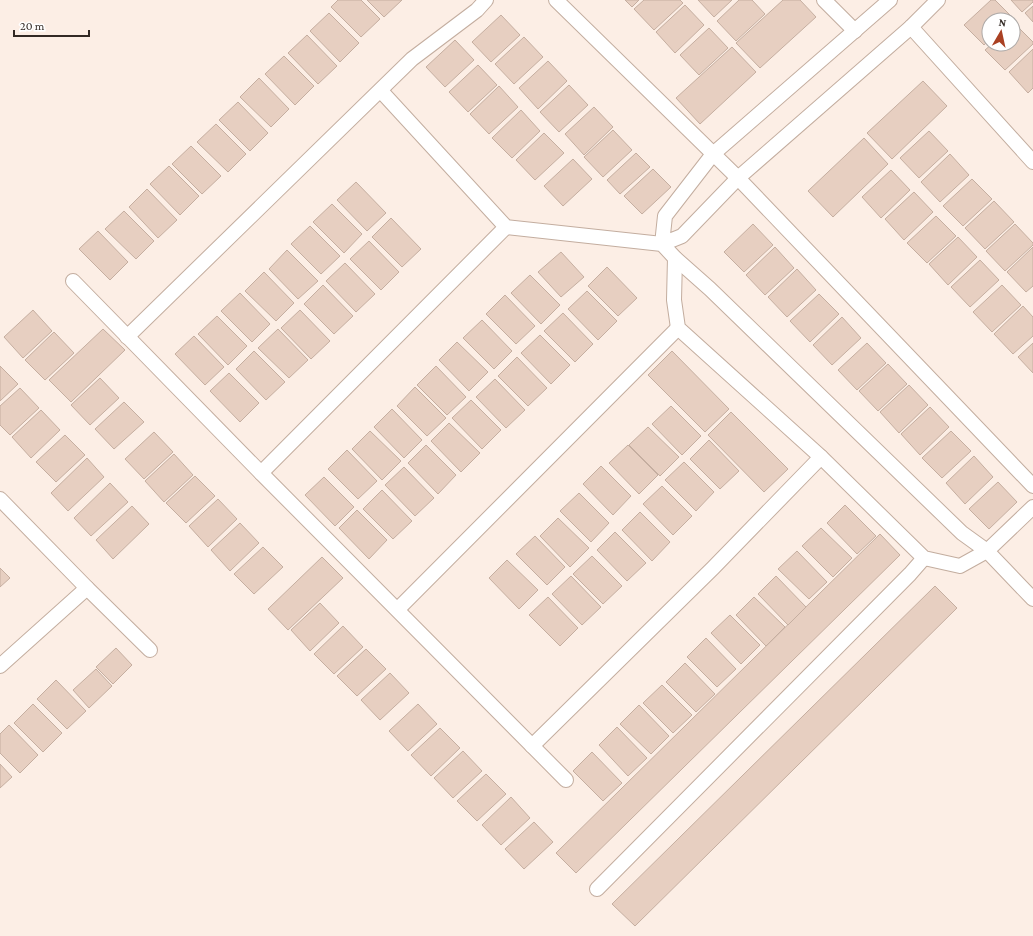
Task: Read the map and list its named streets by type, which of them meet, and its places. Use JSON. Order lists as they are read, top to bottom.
{
  "scale_bar": "20 m",
  "north": "top"
}
